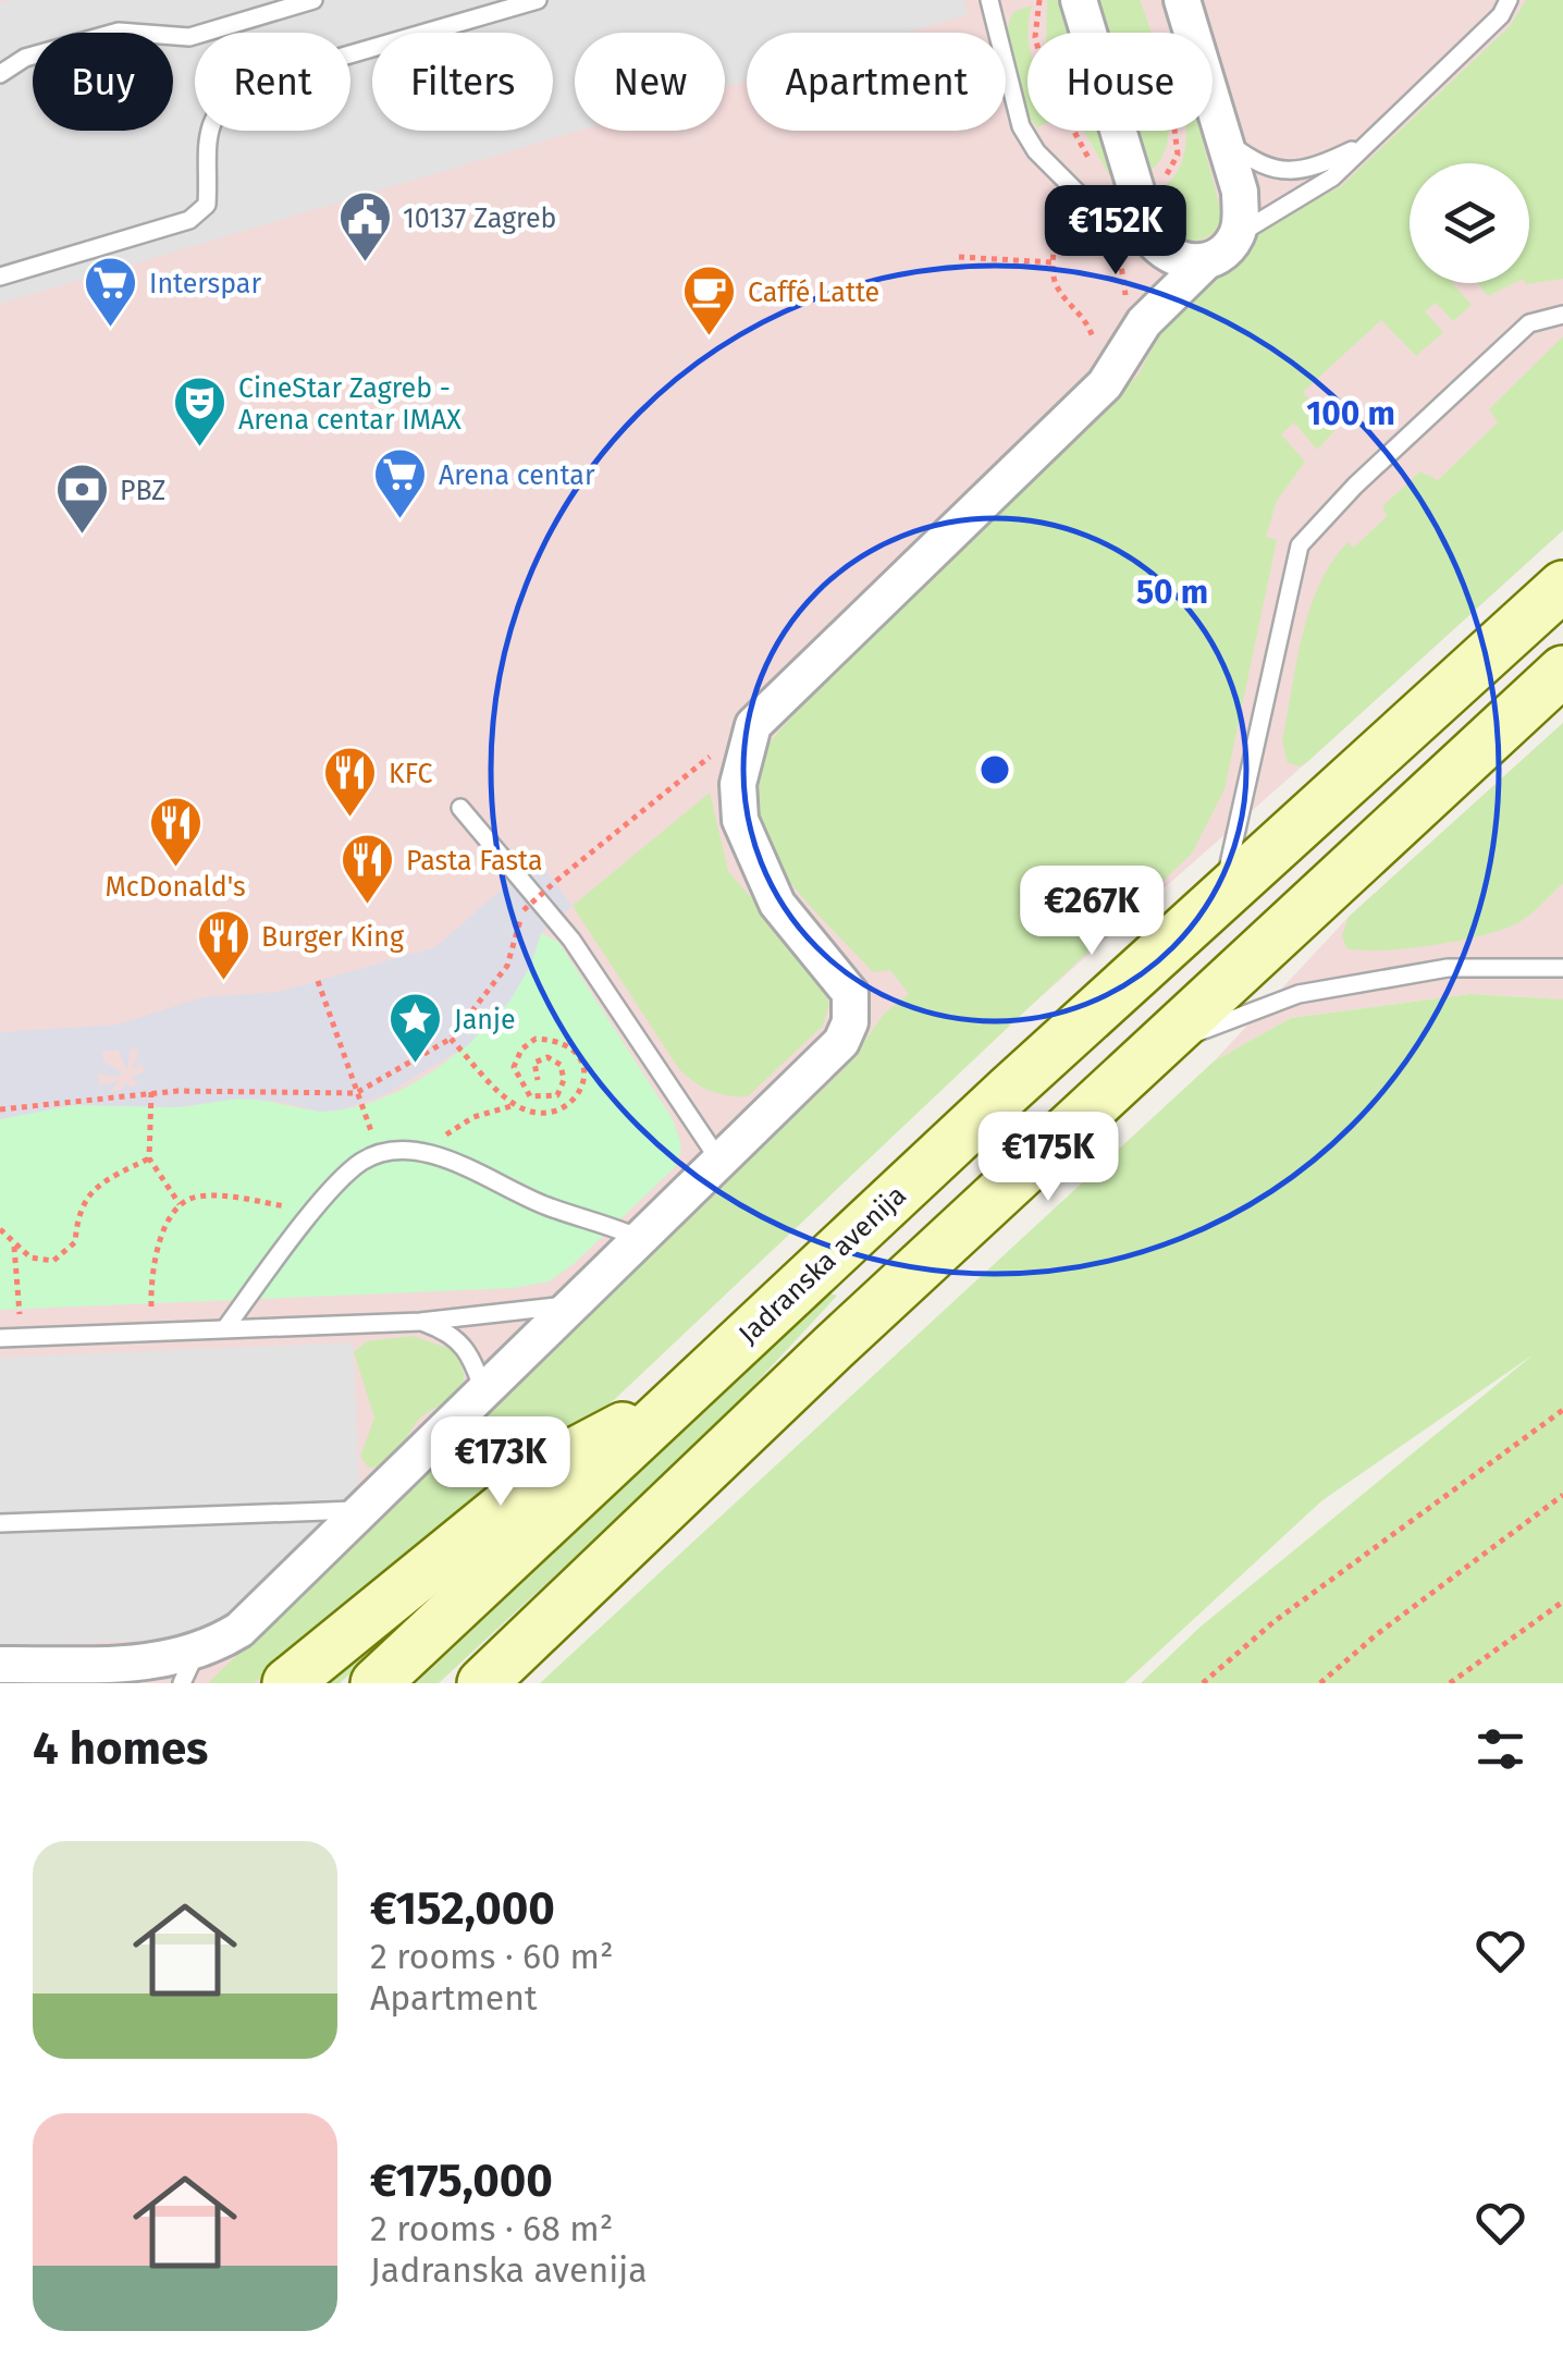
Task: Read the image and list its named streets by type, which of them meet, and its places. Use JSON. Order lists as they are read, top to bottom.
{
  "streets": {
    "main road": ["Jadranska avenija"]
  },
  "places": {
    "public building": ["10137 Zagreb"],
    "supermarket": ["Interspar", "Arena centar"],
    "cafe": ["Caffé Latte"],
    "theatre": ["CineStar Zagreb - Arena centar IMAX"],
    "bank": ["PBZ"],
    "restaurant": [
      "KFC",
      "McDonald's",
      "Pasta Fasta",
      "Burger King"
    ],
    "place": ["Janje"]
  },
  "page": {
    "chip": [
      "Buy",
      "Rent",
      "Filters",
      "New",
      "Apartment",
      "House"
    ],
    "price": [
      "€152K",
      "€267K",
      "€175K",
      "€173K"
    ],
    "heading": "4 homes",
    "list": [
      {
        "name": "€152,000",
        "note": "2 rooms · 60 m² · Apartment"
      },
      {
        "name": "€175,000",
        "note": "2 rooms · 68 m² · Jadranska avenija"
      }
    ]
  },
  "rings": ["100 m", "50 m"]
}
